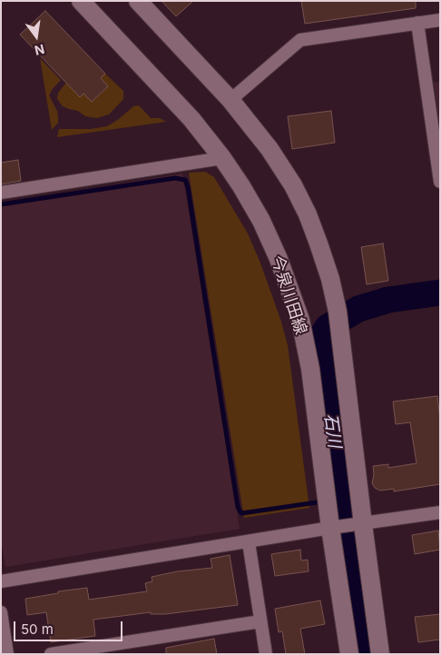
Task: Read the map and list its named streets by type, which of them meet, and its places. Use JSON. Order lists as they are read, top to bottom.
{
  "streets": {
    "street": ["今泉川田線"]
  },
  "water": ["石川"],
  "scale_bar": "50 m",
  "north": "bottom"
}
